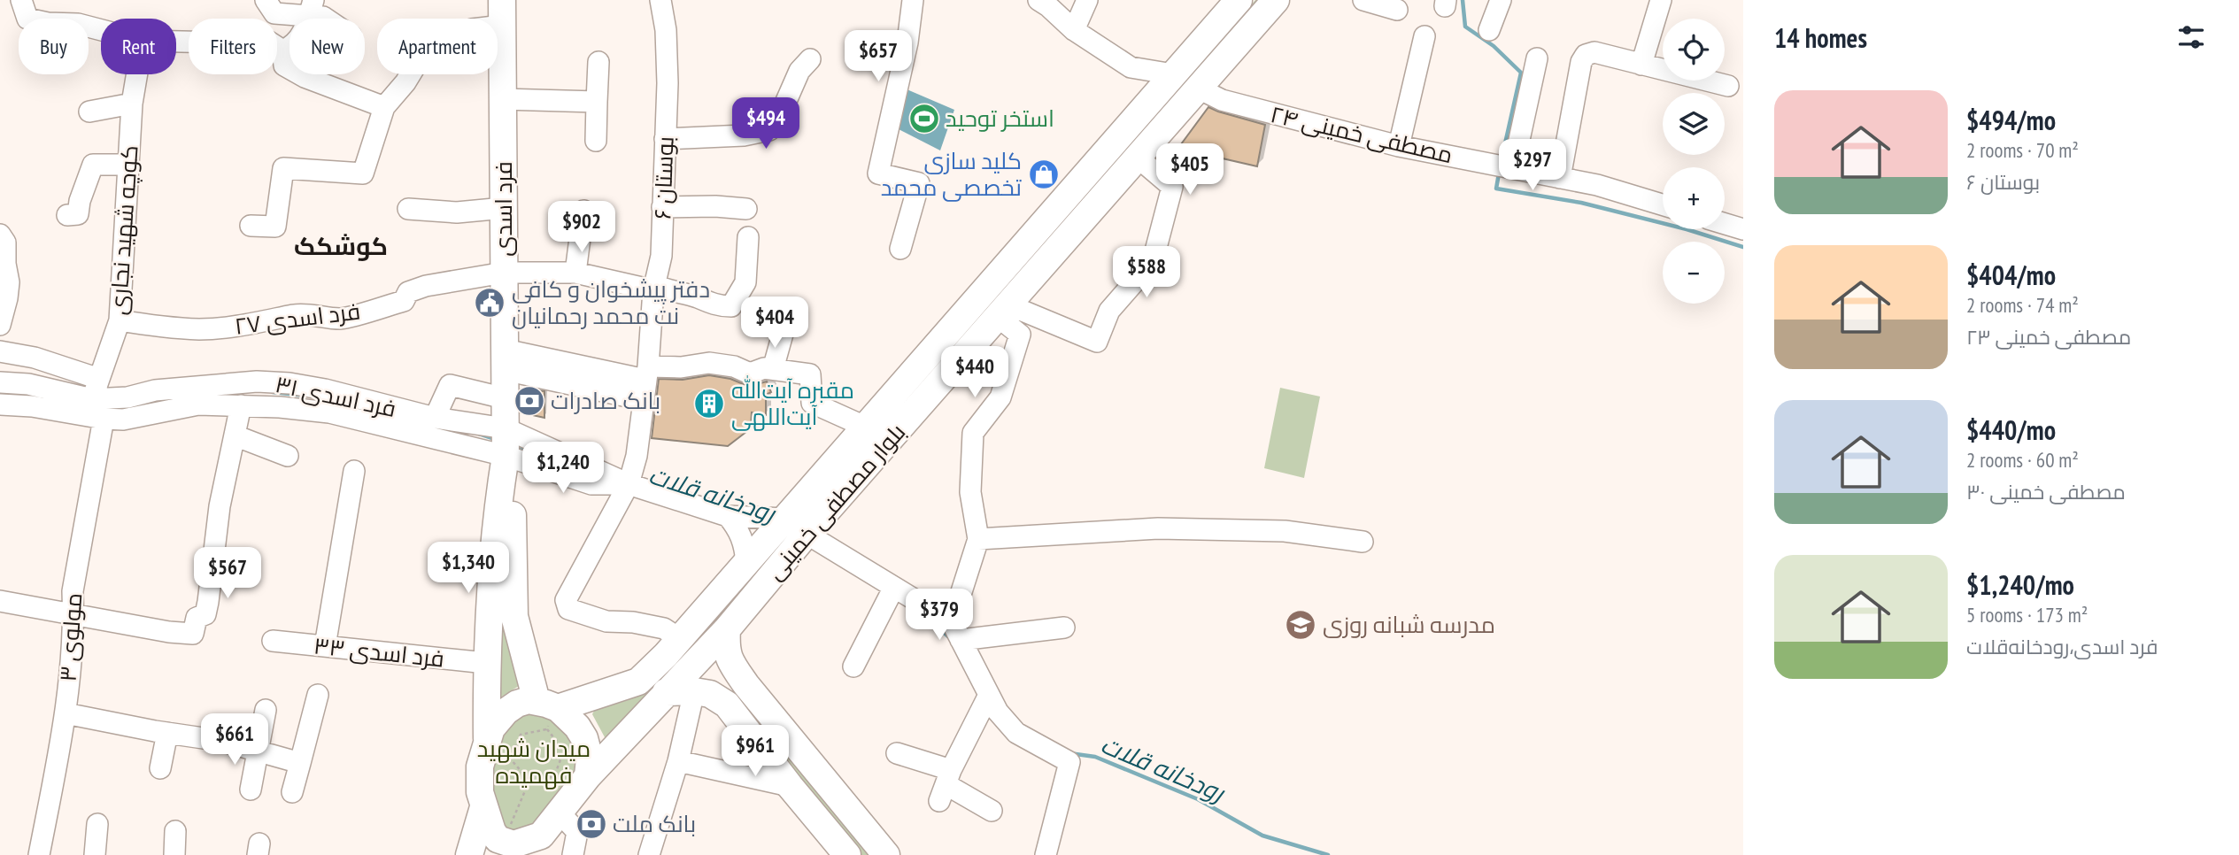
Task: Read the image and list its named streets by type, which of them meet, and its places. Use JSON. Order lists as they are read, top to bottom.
{
  "streets": {
    "main road": ["فرد اسدی", "بلوار مصطفی خمینی"],
    "street": [
      "مصطفی خمینی ۲۴",
      "بوستان ۶",
      "کوچه شهید ‌نجاری",
      "فرد اسدی ۲۷",
      "فرد اسدی ۳۱",
      "مولوی ۳",
      "فرد اسدی ۳۳"
    ]
  },
  "crossings": [
    ["مصطفی خمینی ۲۴", "بلوار مصطفی خمینی"],
    ["بوستان ۶", "فرد اسدی ۲۷"],
    ["بوستان ۶", "فرد اسدی ۳۱"],
    ["بوستان ۶", "بلوار مصطفی خمینی"],
    ["فرد اسدی", "فرد اسدی ۲۷"],
    ["فرد اسدی", "فرد اسدی ۳۱"],
    ["فرد اسدی", "بلوار مصطفی خمینی"],
    ["فرد اسدی", "فرد اسدی ۳۳"],
    ["کوچه شهید ‌نجاری", "فرد اسدی ۲۷"],
    ["کوچه شهید ‌نجاری", "فرد اسدی ۳۱"],
    ["کوچه شهید ‌نجاری", "مولوی ۳"],
    ["فرد اسدی ۳۱", "مولوی ۳"]
  ],
  "districts": ["کوشکک"],
  "water": ["رودخانه قلات"],
  "parks": ["میدان شهید فهمیده"],
  "places": {
    "sports": ["استخر توحید"],
    "shop": ["کلید سازی تخصصی محمد"],
    "public building": ["دفتر پیشخوان و کافی نت محمد رحمانیان"],
    "bank": ["بانک صادرات", "بانک ملت"],
    "building": ["مقبره آیت‌الله آیت‌اللهی"],
    "school or university": ["مدرسه شبانه روزی"]
  },
  "page": {
    "heading": "14 homes",
    "map_buttons": ["+", "−"],
    "chip": [
      "Buy",
      "Rent",
      "Filters",
      "New",
      "Apartment"
    ],
    "price": [
      "$657",
      "$494",
      "$297",
      "$405",
      "$902",
      "$588",
      "$404",
      "$440",
      "$1,240",
      "$1,340",
      "$567",
      "$379",
      "$661",
      "$961"
    ],
    "list": [
      {
        "name": "$494/mo",
        "note": "2 rooms · 70 m² · بوستان ۶"
      },
      {
        "name": "$404/mo",
        "note": "2 rooms · 74 m² · مصطفی خمینی ۲۳"
      },
      {
        "name": "$440/mo",
        "note": "2 rooms · 60 m² · مصطفی خمینی ۳۰"
      },
      {
        "name": "$1,240/mo",
        "note": "5 rooms · 173 m² · فرد اسدی،رودخانه‌قلات"
      }
    ]
  }
}
